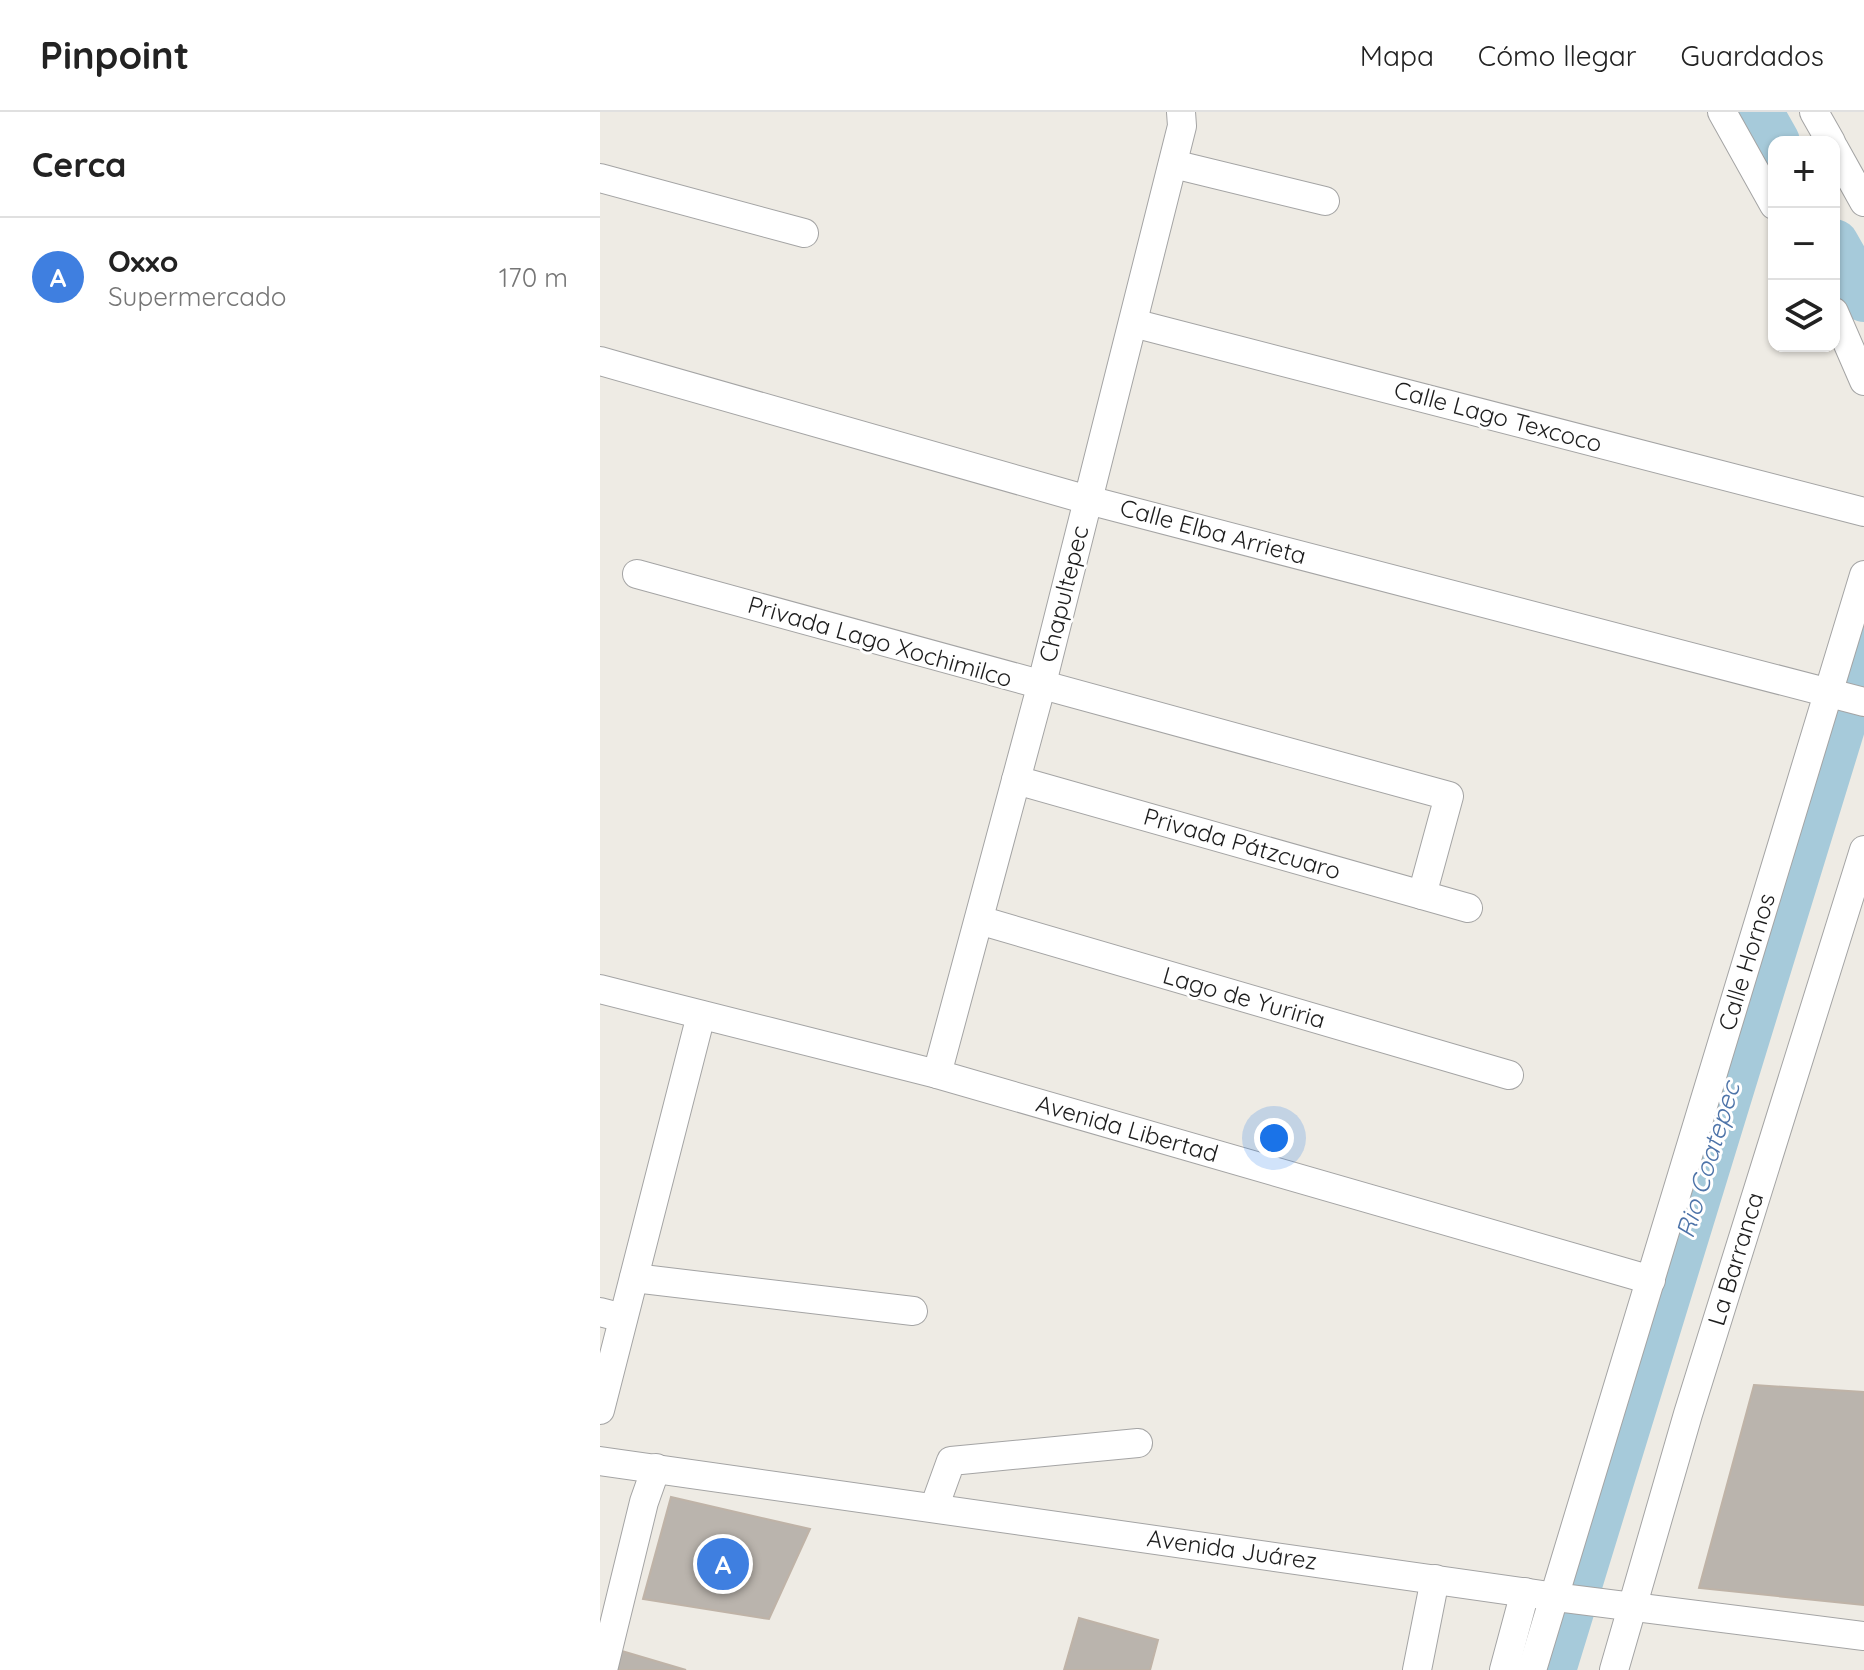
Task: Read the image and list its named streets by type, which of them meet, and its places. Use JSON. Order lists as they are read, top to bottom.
{
  "streets": {
    "street": [
      "Calle Lago Texcoco",
      "Calle Elba Arrieta",
      "Chapultepec",
      "Privada Lago Xochimilco",
      "Privada Pátzcuaro",
      "Calle Hornos",
      "Lago de Yuriria",
      "Avenida Libertad",
      "La Barranca",
      "Avenida Juárez"
    ]
  },
  "crossings": [
    ["Calle Lago Texcoco", "Chapultepec"],
    ["Calle Elba Arrieta", "Chapultepec"],
    ["Calle Elba Arrieta", "Calle Hornos"],
    ["Chapultepec", "Privada Lago Xochimilco"],
    ["Chapultepec", "Privada Pátzcuaro"],
    ["Chapultepec", "Lago de Yuriria"],
    ["Chapultepec", "Avenida Libertad"],
    ["Privada Lago Xochimilco", "Privada Pátzcuaro"],
    ["Calle Hornos", "Avenida Libertad"],
    ["Calle Hornos", "Avenida Juárez"],
    ["La Barranca", "Avenida Juárez"]
  ],
  "water": ["Rio Coatepec"],
  "page": {
    "header": "Pinpoint",
    "nav": ["Mapa", "Cómo llegar", "Guardados"],
    "heading": "Cerca",
    "map_buttons": ["+", "−"],
    "list": [
      {
        "mark": "A",
        "name": "Oxxo",
        "note": "Supermercado",
        "value": "170 m"
      }
    ],
    "pins": "A"
  }
}
